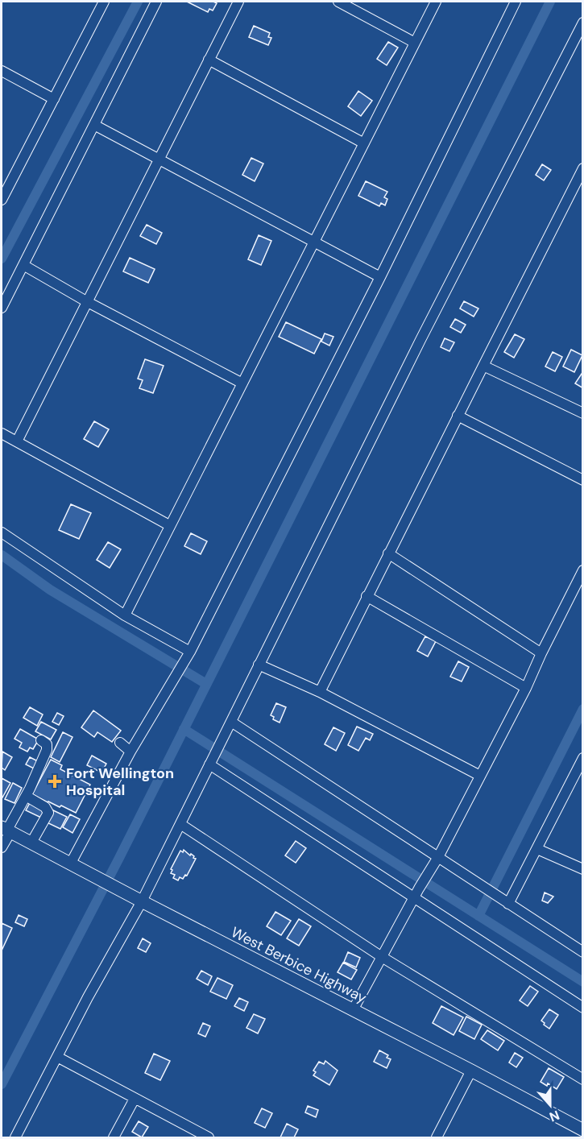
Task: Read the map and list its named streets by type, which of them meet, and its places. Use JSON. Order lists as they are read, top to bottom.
{
  "streets": {
    "main road": ["West Berbice Highway"]
  },
  "places": {
    "health": ["Fort Wellington Hospital"]
  },
  "north": "bottom"
}
